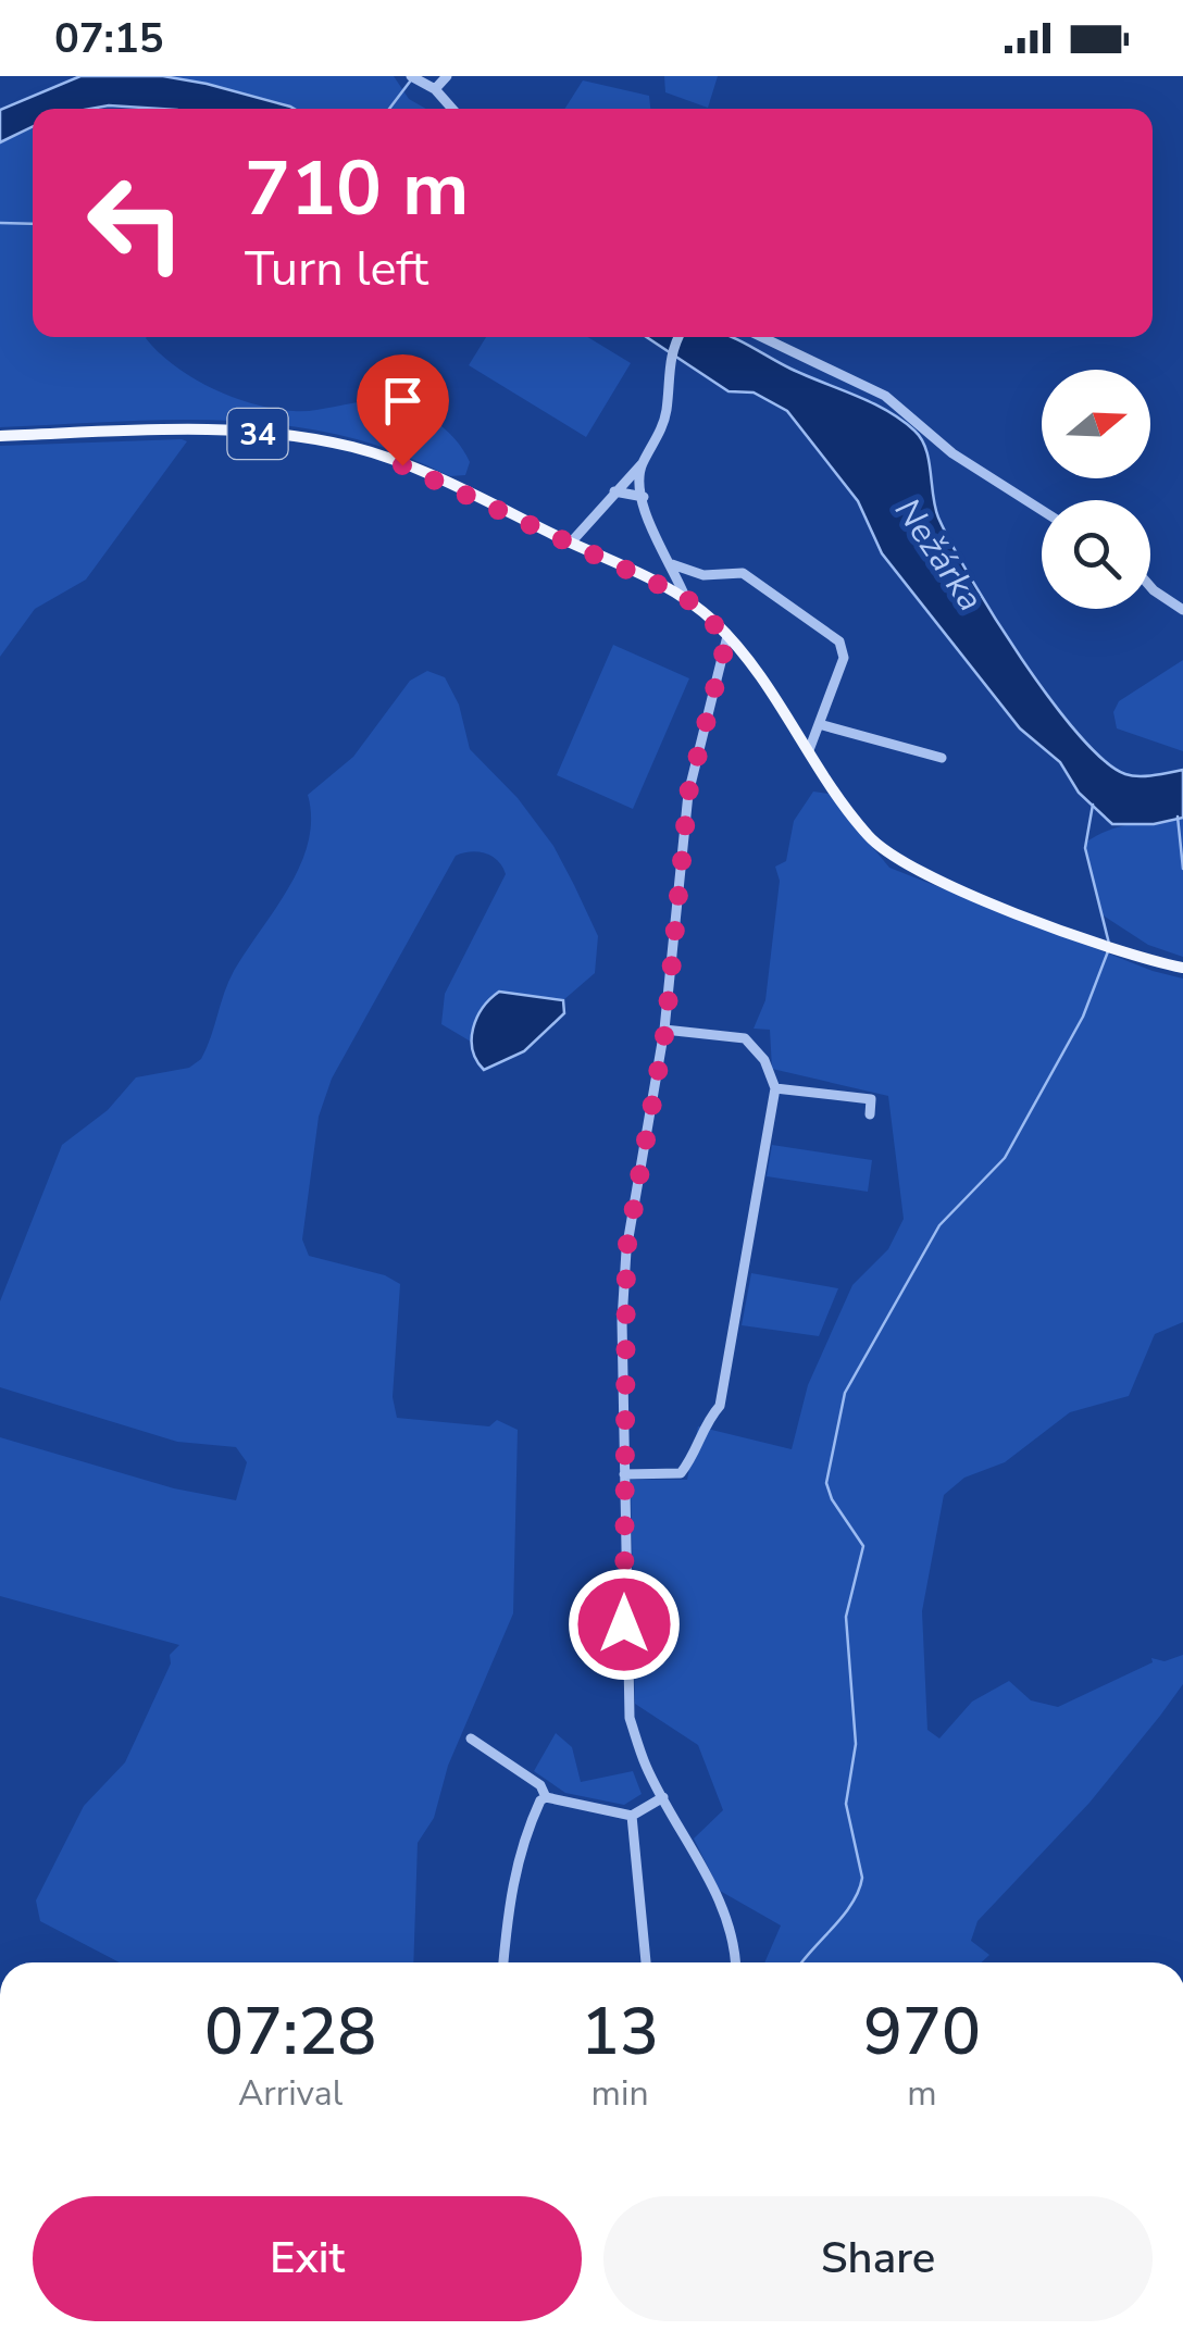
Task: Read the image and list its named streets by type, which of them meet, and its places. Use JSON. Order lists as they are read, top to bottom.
{
  "streets": {
    "main road": ["34"]
  },
  "water": ["Nežárka"],
  "north": "right",
  "page": {
    "status": "07:15",
    "turn": ["710 m", "Turn left"],
    "eta": [
      "07:28",
      "Arrival",
      "13",
      "min",
      "970",
      "m"
    ],
    "buttons": ["Exit", "Share"]
  }
}
